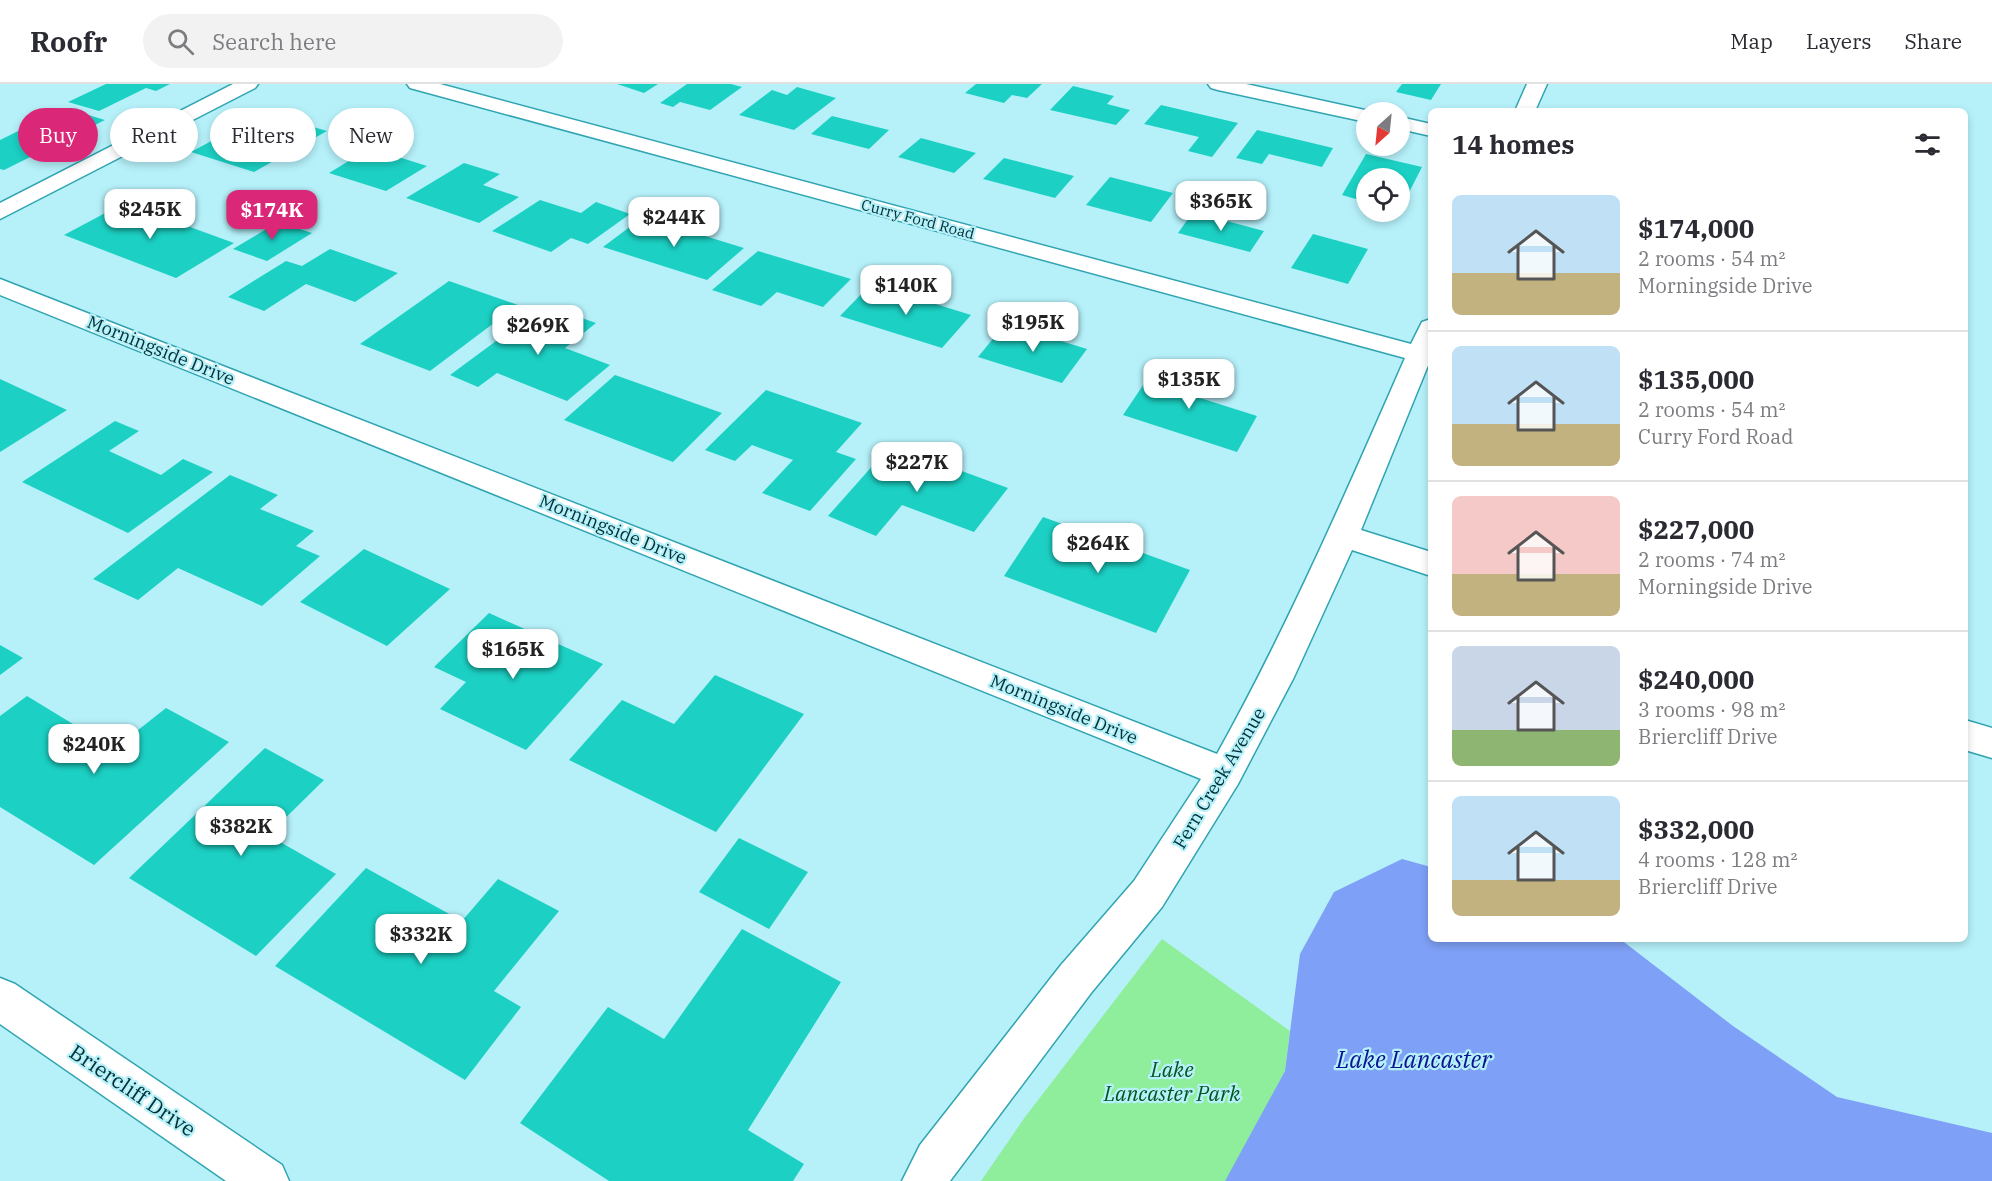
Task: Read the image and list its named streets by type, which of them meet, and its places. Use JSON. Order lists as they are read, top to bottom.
{
  "streets": {
    "street": [
      "Curry Ford Road",
      "Morningside Drive",
      "Fern Creek Avenue",
      "Briercliff Drive"
    ]
  },
  "crossings": [
    ["Curry Ford Road", "Fern Creek Avenue"],
    ["Morningside Drive", "Fern Creek Avenue"]
  ],
  "water": ["Lake Lancaster"],
  "parks": ["Lake Lancaster Park"],
  "north": "bottom left",
  "page": {
    "header": "Roofr",
    "search": "Search here",
    "nav": ["Map", "Layers", "Share"],
    "chip": [
      "Buy",
      "Rent",
      "Filters",
      "New"
    ],
    "heading": "14 homes",
    "list": [
      {
        "name": "$174,000",
        "note": "2 rooms · 54 m² · Morningside Drive"
      },
      {
        "name": "$135,000",
        "note": "2 rooms · 54 m² · Curry Ford Road"
      },
      {
        "name": "$227,000",
        "note": "2 rooms · 74 m² · Morningside Drive"
      },
      {
        "name": "$240,000",
        "note": "3 rooms · 98 m² · Briercliff Drive"
      },
      {
        "name": "$332,000",
        "note": "4 rooms · 128 m² · Briercliff Drive"
      }
    ],
    "price": [
      "$365K",
      "$245K",
      "$174K",
      "$244K",
      "$140K",
      "$195K",
      "$269K",
      "$135K",
      "$227K",
      "$264K",
      "$165K",
      "$240K",
      "$382K",
      "$332K"
    ]
  }
}
